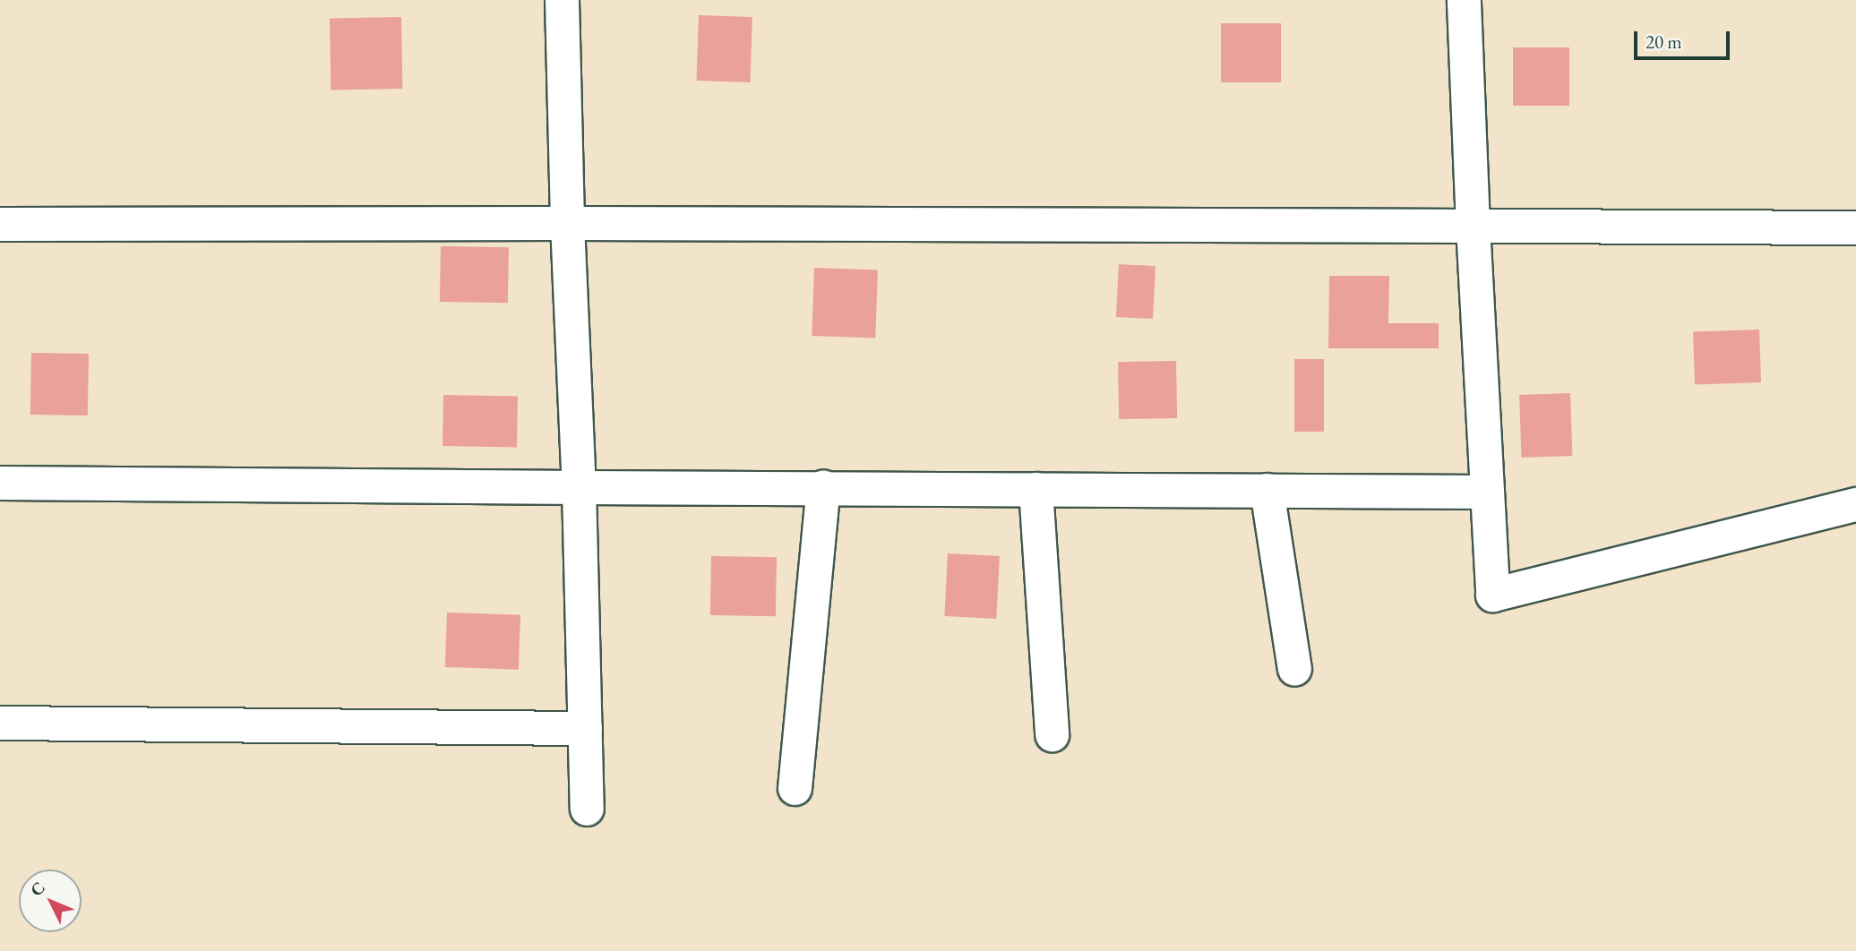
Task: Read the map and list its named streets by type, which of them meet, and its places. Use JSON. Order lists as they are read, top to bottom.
{
  "scale_bar": "20 m",
  "north": "top left"
}
